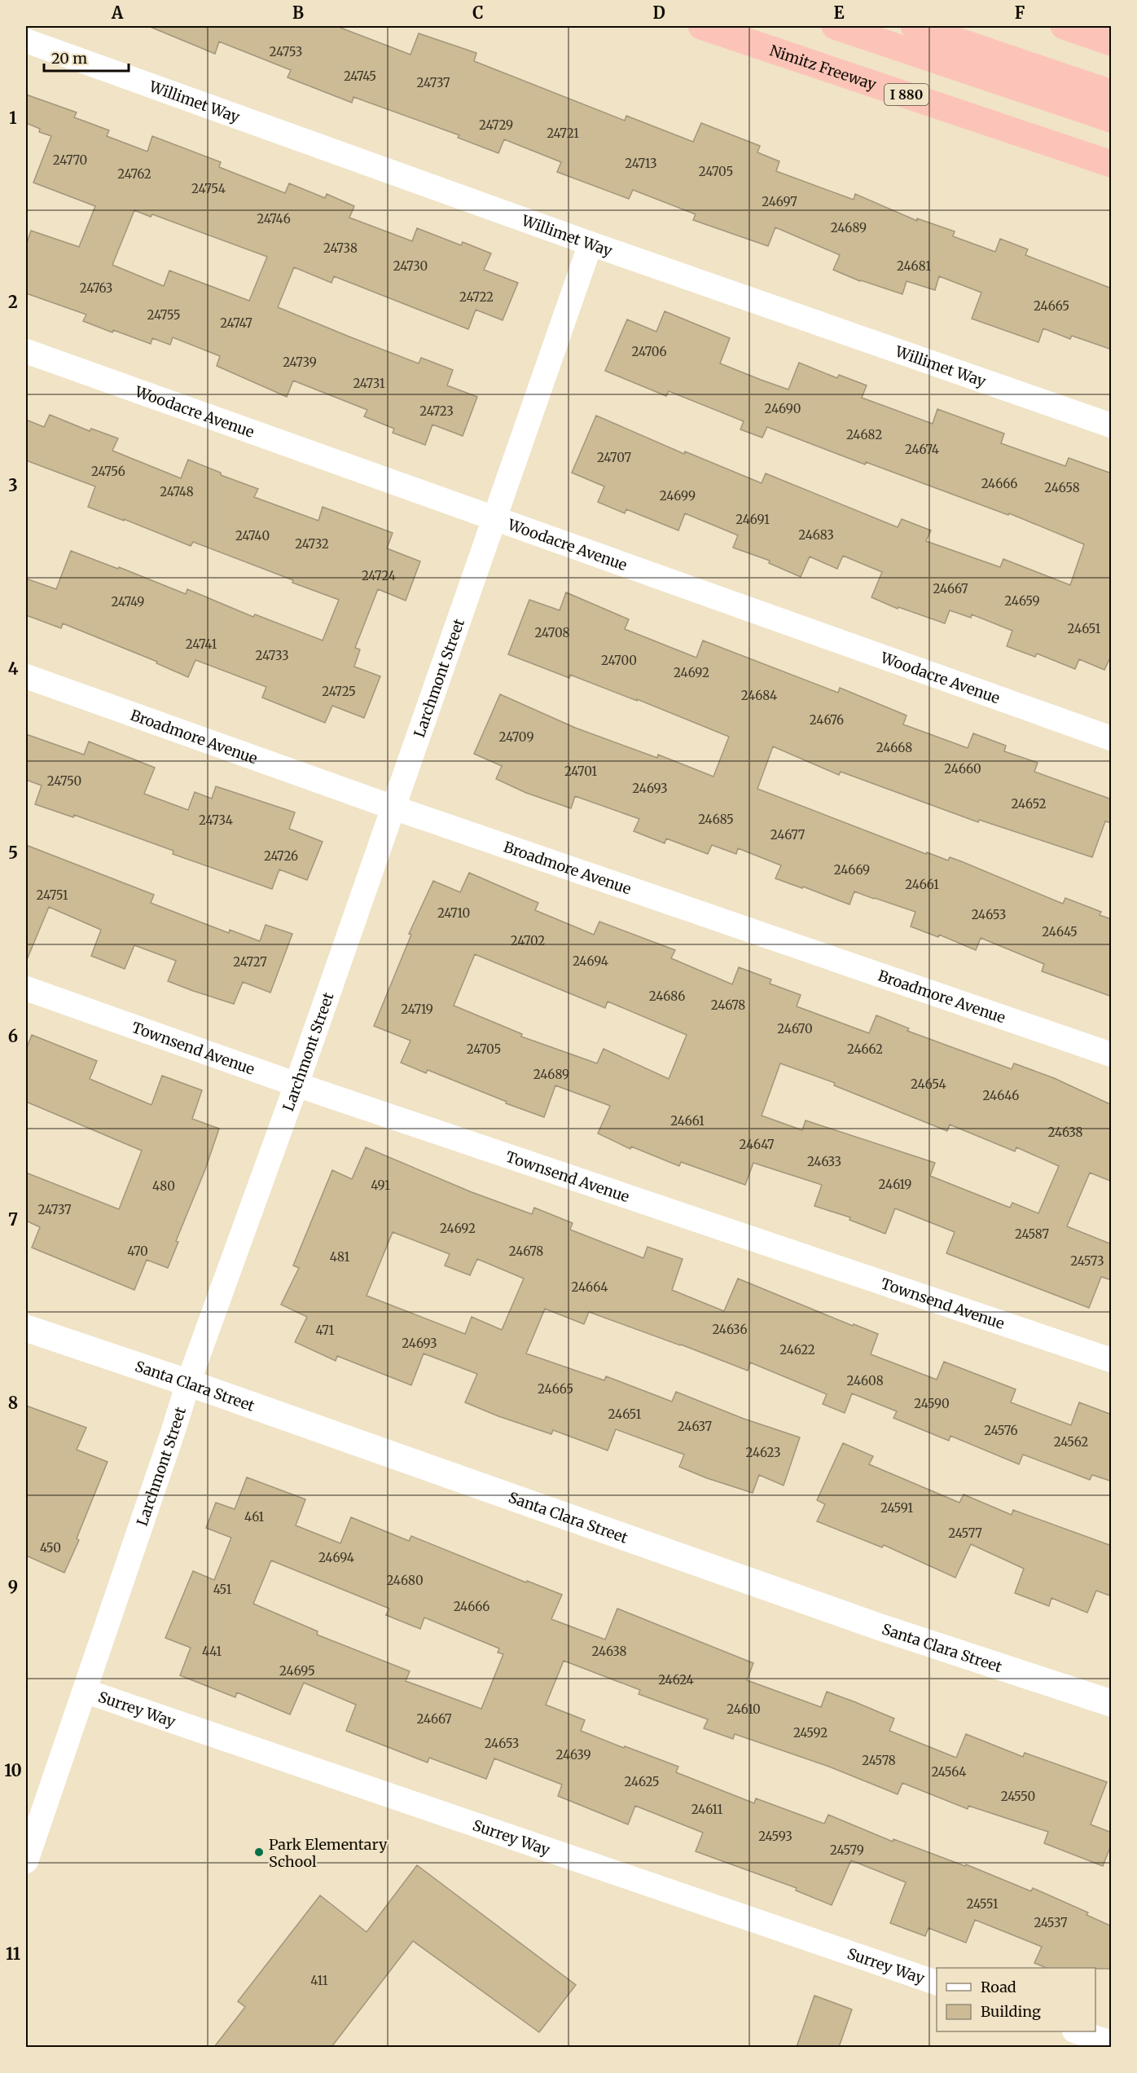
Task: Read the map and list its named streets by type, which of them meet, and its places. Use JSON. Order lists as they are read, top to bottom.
{
  "streets": {
    "highway": ["Nimitz Freeway", "I 880"],
    "main road": ["Santa Clara Street"],
    "street": [
      "Willimet Way",
      "Woodacre Avenue",
      "Larchmont Street",
      "Broadmore Avenue",
      "Townsend Avenue",
      "Surrey Way"
    ]
  },
  "crossings": [
    ["Willimet Way", "Larchmont Street"],
    ["Woodacre Avenue", "Larchmont Street"],
    ["Larchmont Street", "Broadmore Avenue"],
    ["Larchmont Street", "Townsend Avenue"],
    ["Larchmont Street", "Santa Clara Street"],
    ["Larchmont Street", "Surrey Way"]
  ],
  "places": ["Park Elementary School"],
  "house_numbers": [
    "24753",
    "24745",
    "24737",
    "24729",
    "24721",
    "24770",
    "24713",
    "24705",
    "24762",
    "24754",
    "24697",
    "24746",
    "24689",
    "24738",
    "24730",
    "24681",
    "24763",
    "24722",
    "24665",
    "24755",
    "24747",
    "24706",
    "24739",
    "24731",
    "24690",
    "24723",
    "24682",
    "24674",
    "24707",
    "24756",
    "24666",
    "24658",
    "24748",
    "24699",
    "24691",
    "24683",
    "24740",
    "24732",
    "24724",
    "24667",
    "24659",
    "24749",
    "24651",
    "24708",
    "24741",
    "24733",
    "24700",
    "24692",
    "24725",
    "24684",
    "24676",
    "24709",
    "24668",
    "24660",
    "24701",
    "24750",
    "24693",
    "24652",
    "24685",
    "24734",
    "24677",
    "24726",
    "24669",
    "24661",
    "24751",
    "24710",
    "24653",
    "24645",
    "24702",
    "24694",
    "24727",
    "24686",
    "24678",
    "24719",
    "24670",
    "24705",
    "24662",
    "24689",
    "24654",
    "24646",
    "24661",
    "24638",
    "24647",
    "24633",
    "24619",
    "491",
    "480",
    "24737",
    "24692",
    "24587",
    "470",
    "24678",
    "481",
    "24573",
    "24664",
    "24636",
    "471",
    "24693",
    "24622",
    "24608",
    "24665",
    "24590",
    "24651",
    "24637",
    "24576",
    "24562",
    "24623",
    "24591",
    "461",
    "24577",
    "450",
    "24694",
    "24680",
    "451",
    "24666",
    "441",
    "24638",
    "24695",
    "24624",
    "24610",
    "24667",
    "24592",
    "24653",
    "24639",
    "24578",
    "24564",
    "24625",
    "24550",
    "24611",
    "24593",
    "24579",
    "24551",
    "24537",
    "411"
  ],
  "legend": ["Road", "Building"],
  "scale_bar": "20 m",
  "grid": {
    "columns": [
      "A",
      "B",
      "C",
      "D",
      "E",
      "F"
    ],
    "rows": [
      "1",
      "2",
      "3",
      "4",
      "5",
      "6",
      "7",
      "8",
      "9",
      "10",
      "11"
    ]
  }
}
